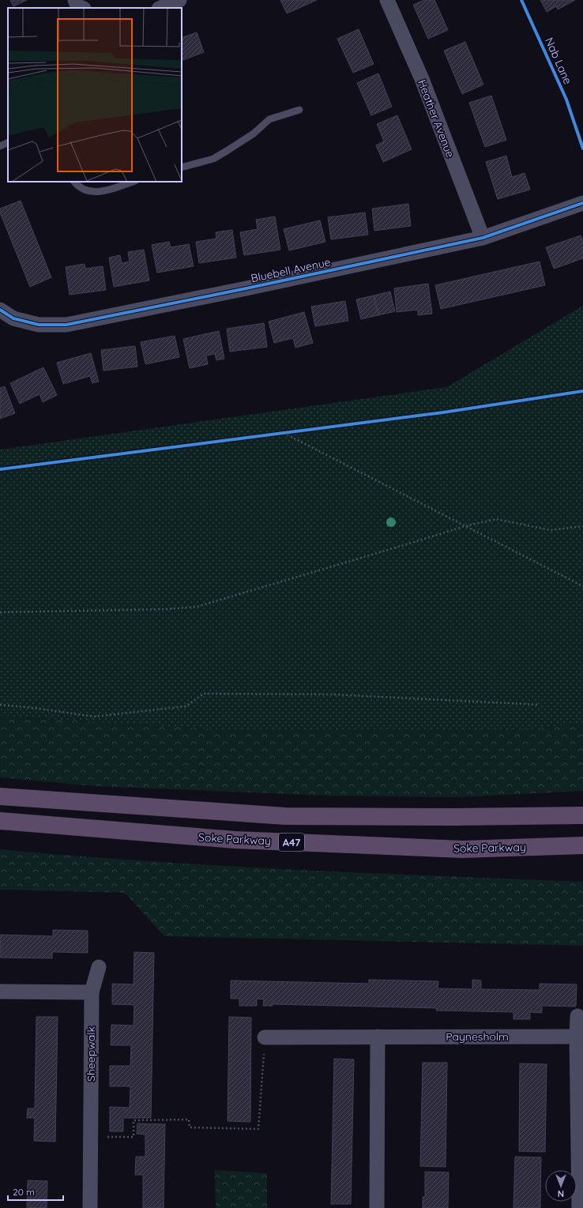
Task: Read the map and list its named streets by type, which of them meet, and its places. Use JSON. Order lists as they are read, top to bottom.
{
  "streets": {
    "highway": ["Soke Parkway", "A47"],
    "street": [
      "Heather Avenue",
      "Bluebell Avenue",
      "Paynesholm",
      "Sheepwalk"
    ],
    "cycle path": ["Nab Lane"]
  },
  "crossings": [
    ["Heather Avenue", "Bluebell Avenue"],
    ["Soke Parkway", "A47"]
  ],
  "scale_bar": "20 m",
  "north": "bottom"
}
